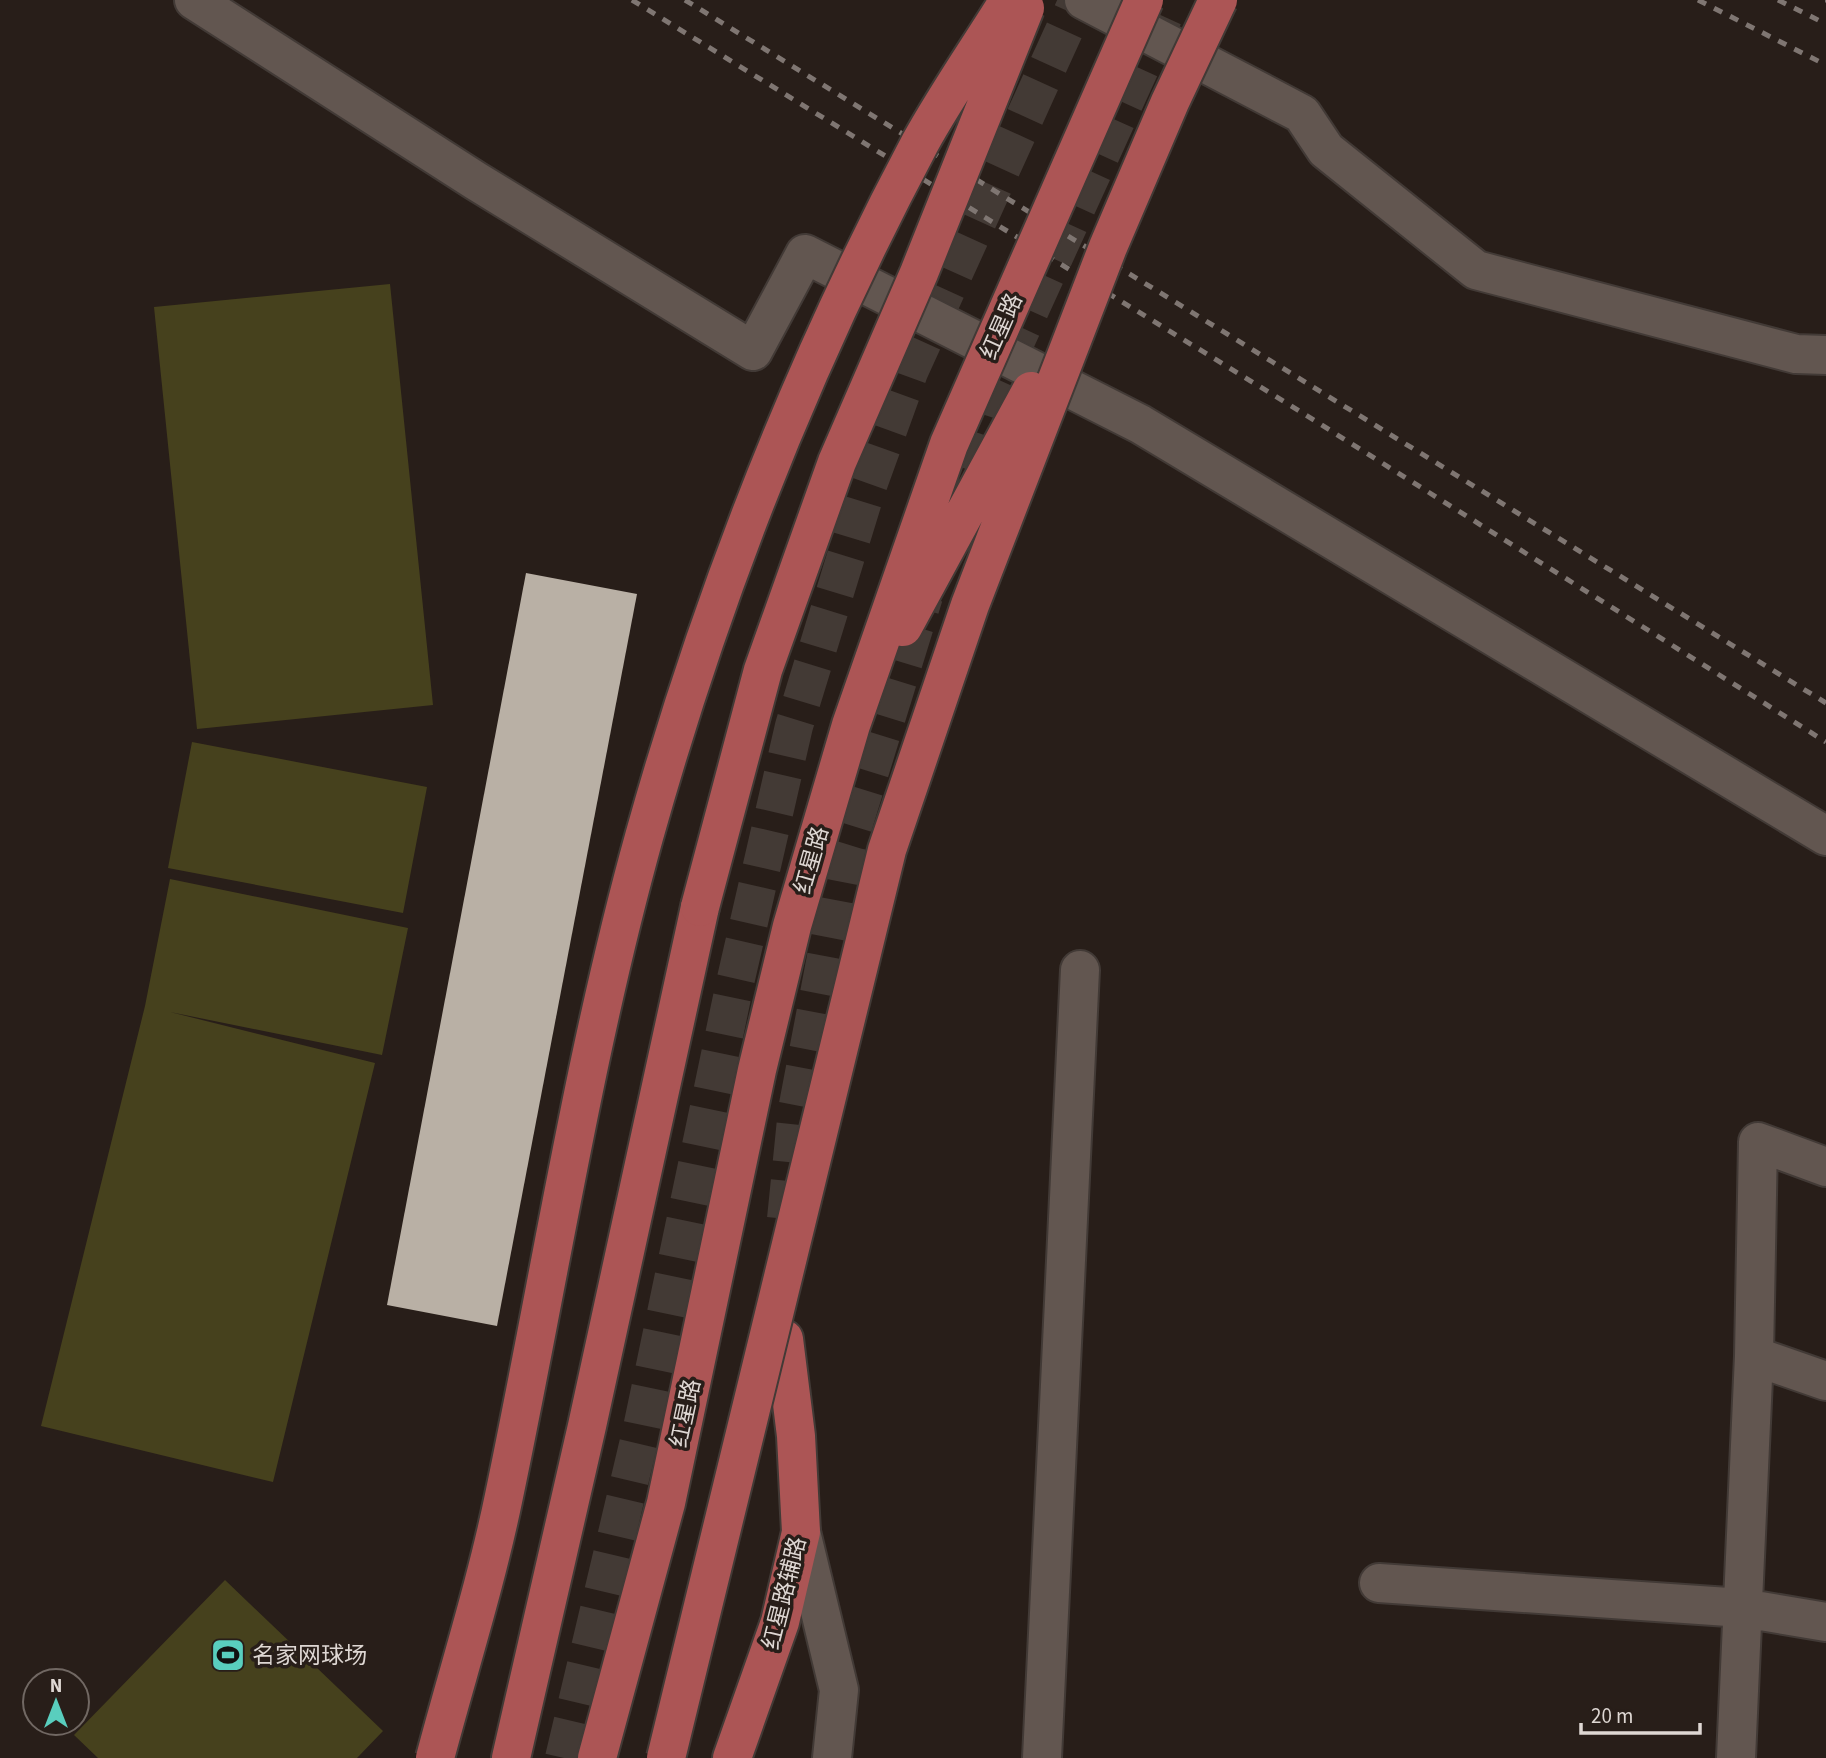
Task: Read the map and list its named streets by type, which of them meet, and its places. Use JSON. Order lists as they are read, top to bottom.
{
  "streets": {
    "main road": ["红星路", "红星路辅路"]
  },
  "places": {
    "sports": ["名家网球场"]
  },
  "scale_bar": "20 m",
  "north": "top"
}
